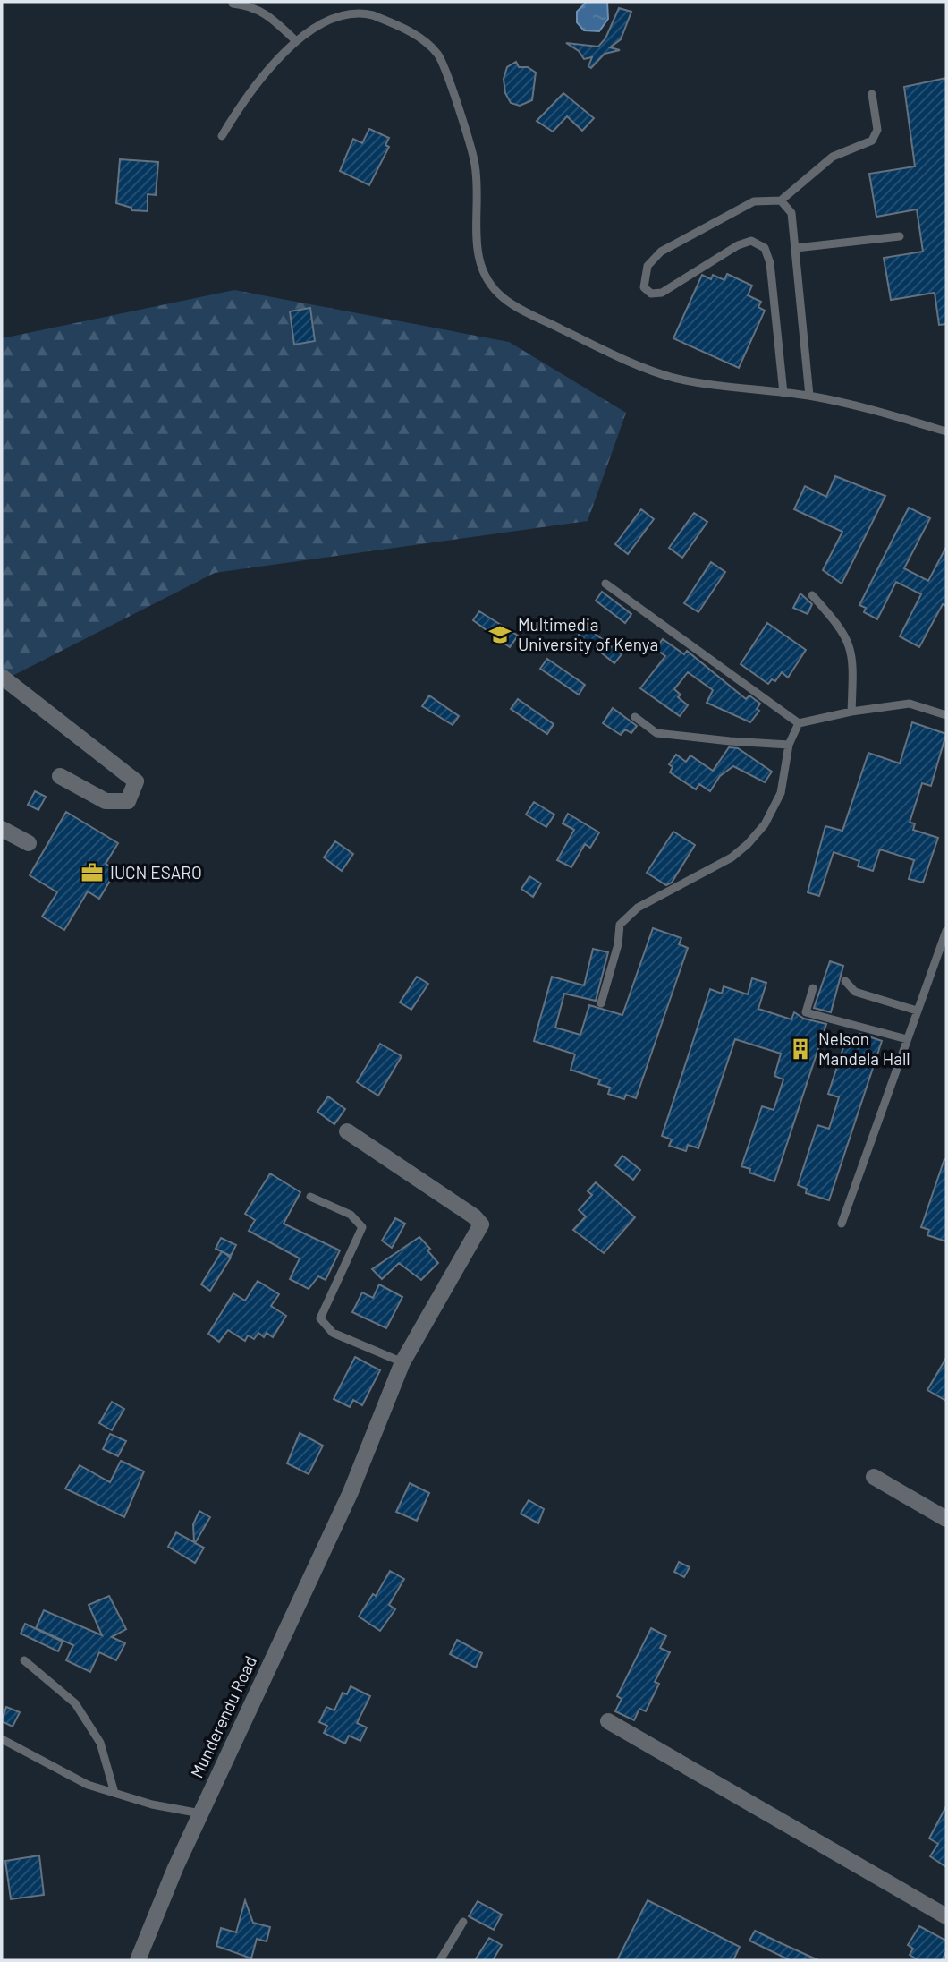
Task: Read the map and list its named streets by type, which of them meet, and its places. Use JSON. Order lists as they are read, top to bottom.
{
  "streets": {
    "street": ["Munderendu Road"]
  },
  "places": {
    "school or university": ["Multimedia University of Kenya"],
    "office": ["IUCN ESARO"],
    "building": ["Nelson Mandela Hall"]
  }
}
